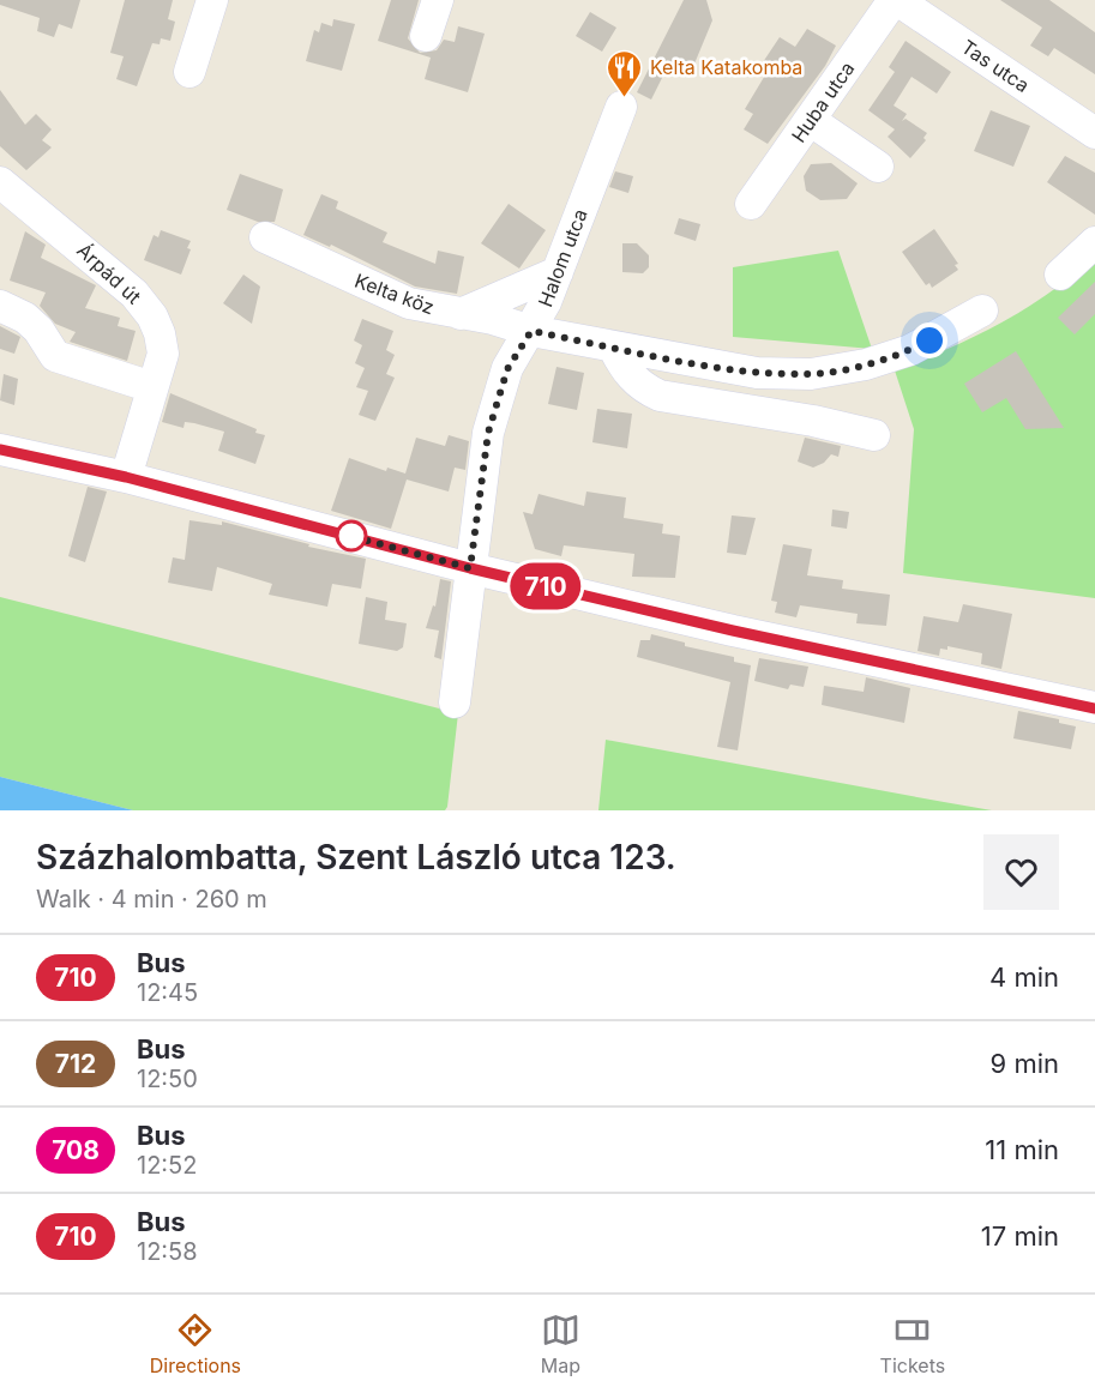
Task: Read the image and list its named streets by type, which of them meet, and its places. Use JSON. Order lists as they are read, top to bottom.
{
  "streets": {
    "street": [
      "Tas utca",
      "Huba utca",
      "Halom utca",
      "Árpád út",
      "Kelta köz"
    ]
  },
  "crossings": [
    ["Tas utca", "Huba utca"],
    ["Halom utca", "Kelta köz"]
  ],
  "places": {
    "restaurant": ["Kelta Katakomba"]
  },
  "lines": ["bus line 710"],
  "page": {
    "on_map": "710",
    "heading": ["Százhalombatta, Szent László utca 123.", "Walk · 4 min · 260 m"],
    "list": [
      {
        "mark": "710",
        "name": "Bus",
        "note": "12:45",
        "value": "4 min"
      },
      {
        "mark": "712",
        "name": "Bus",
        "note": "12:50",
        "value": "9 min"
      },
      {
        "mark": "708",
        "name": "Bus",
        "note": "12:52",
        "value": "11 min"
      },
      {
        "mark": "710",
        "name": "Bus",
        "note": "12:58",
        "value": "17 min"
      }
    ],
    "tabs": ["Directions", "Map", "Tickets"]
  }
}
